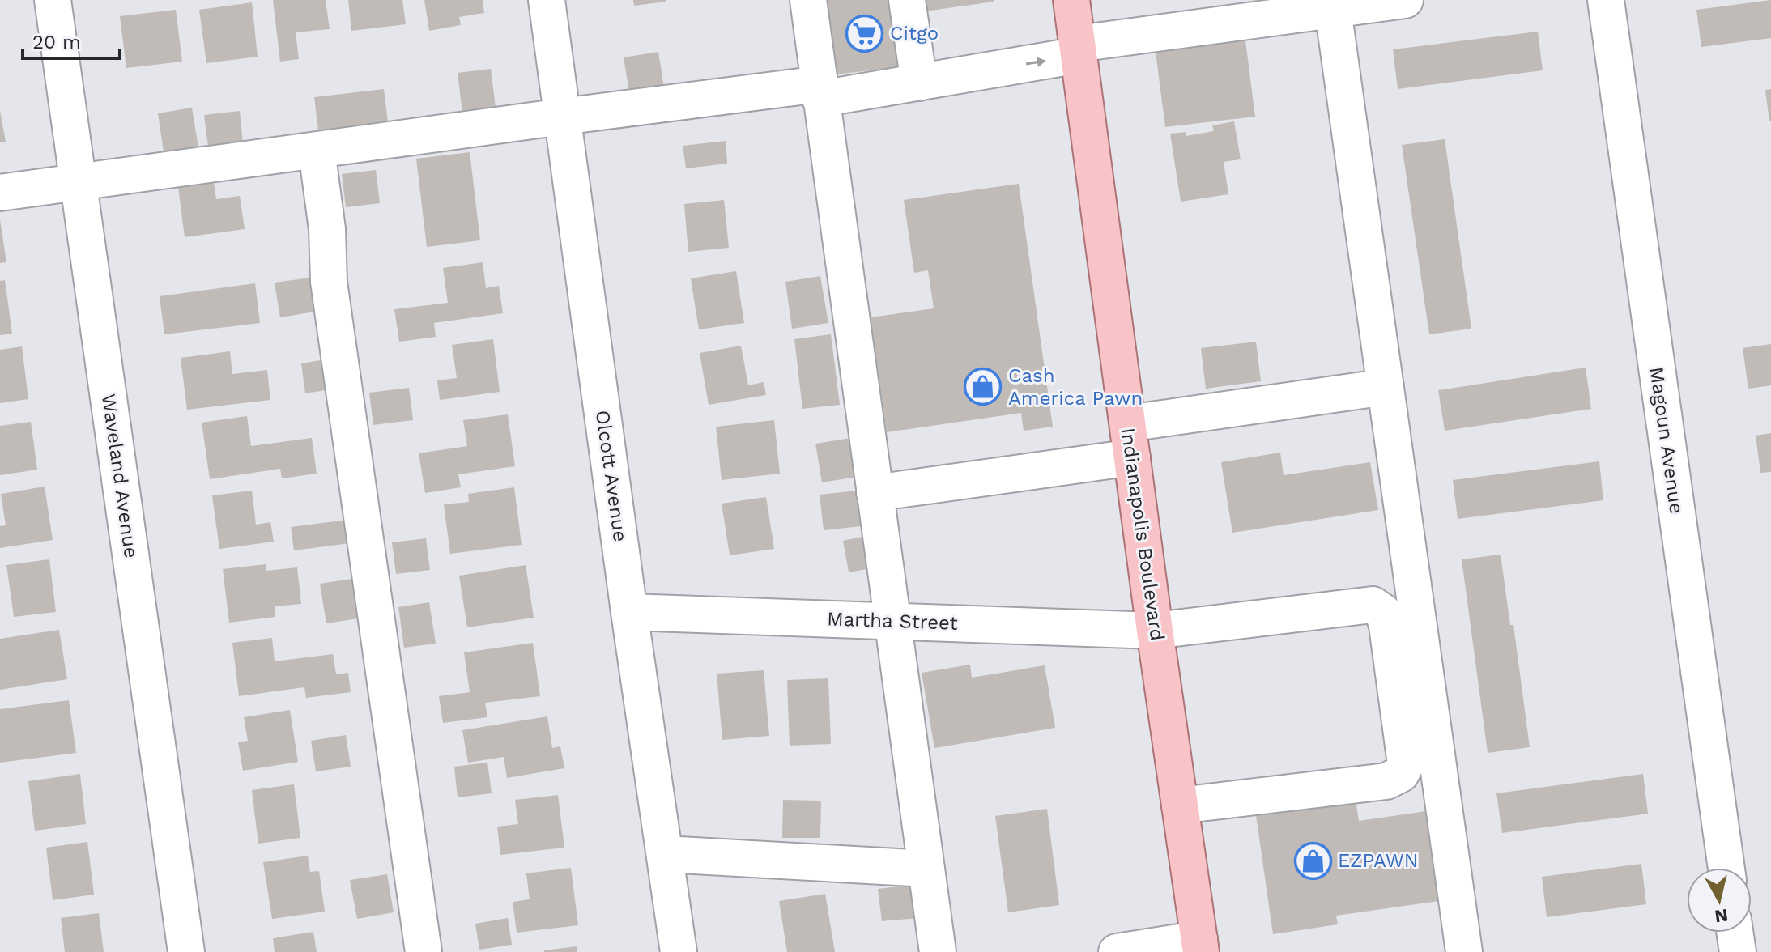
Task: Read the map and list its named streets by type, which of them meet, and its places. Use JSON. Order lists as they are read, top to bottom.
{
  "streets": {
    "main road": ["Indianapolis Boulevard"],
    "street": [
      "Magoun Avenue",
      "Waveland Avenue",
      "Olcott Avenue",
      "Martha Street"
    ]
  },
  "crossings": [
    ["Olcott Avenue", "Martha Street"],
    ["Indianapolis Boulevard", "Martha Street"]
  ],
  "places": {
    "supermarket": ["Citgo"],
    "shop": ["Cash America Pawn", "EZPAWN"]
  },
  "scale_bar": "20 m",
  "north": "bottom"
}
